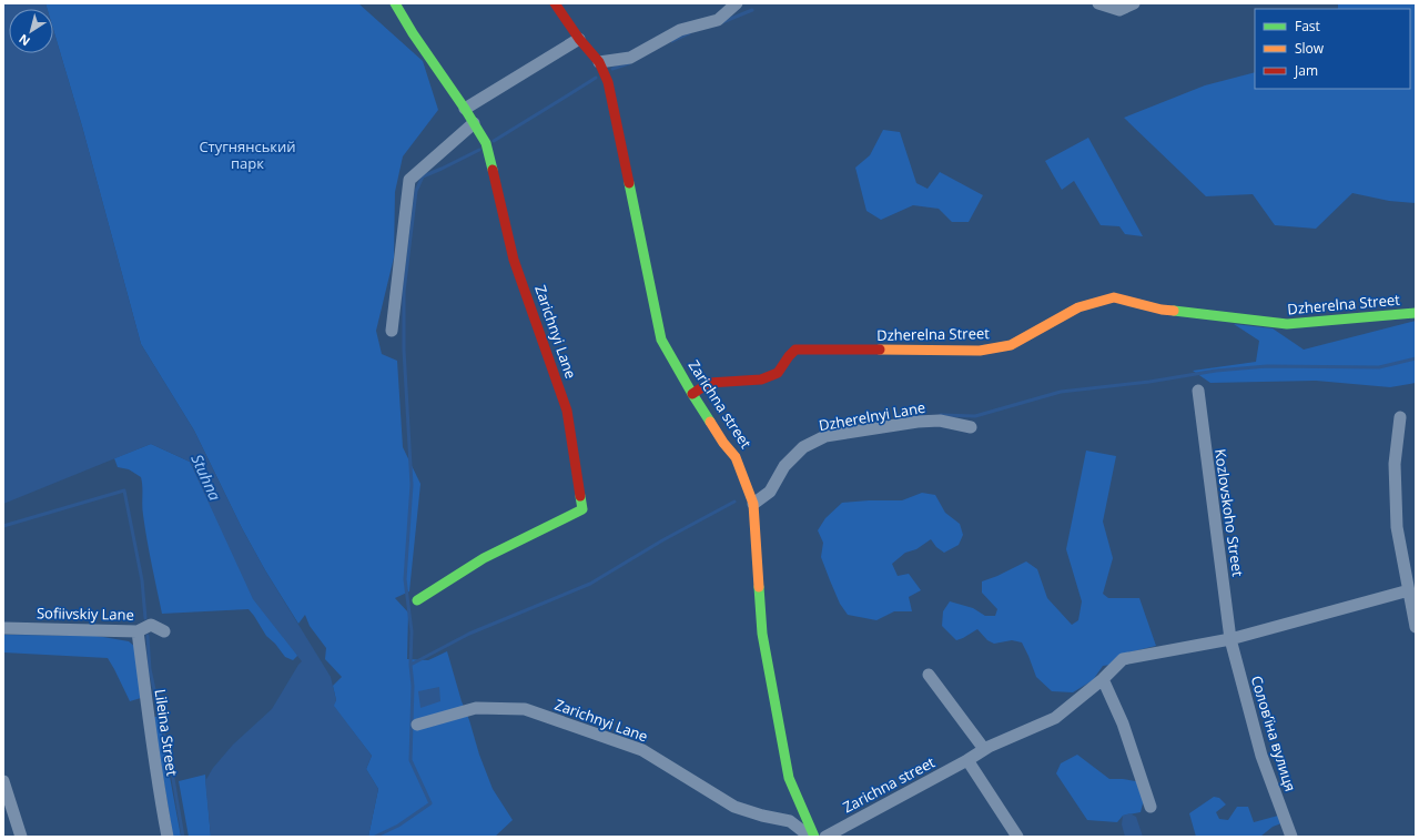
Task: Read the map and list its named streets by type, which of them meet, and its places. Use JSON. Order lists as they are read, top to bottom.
{
  "streets": {
    "street": [
      "Dzherelna Street",
      "Zarichnyi Lane",
      "Zarichna street",
      "Dzherelnyi Lane",
      "Kozlovskoho Street",
      "Sofiivskiy Lane",
      "Lileina Street",
      "Соловʼїна вулиця"
    ]
  },
  "crossings": [
    ["Dzherelna Street", "Zarichna street"],
    ["Zarichna street", "Dzherelnyi Lane"],
    ["Kozlovskoho Street", "Соловʼїна вулиця"],
    ["Sofiivskiy Lane", "Lileina Street"]
  ],
  "water": ["Stuhna"],
  "parks": ["Стугнянський парк"],
  "legend": ["Fast", "Slow", "Jam"],
  "north": "bottom left"
}
